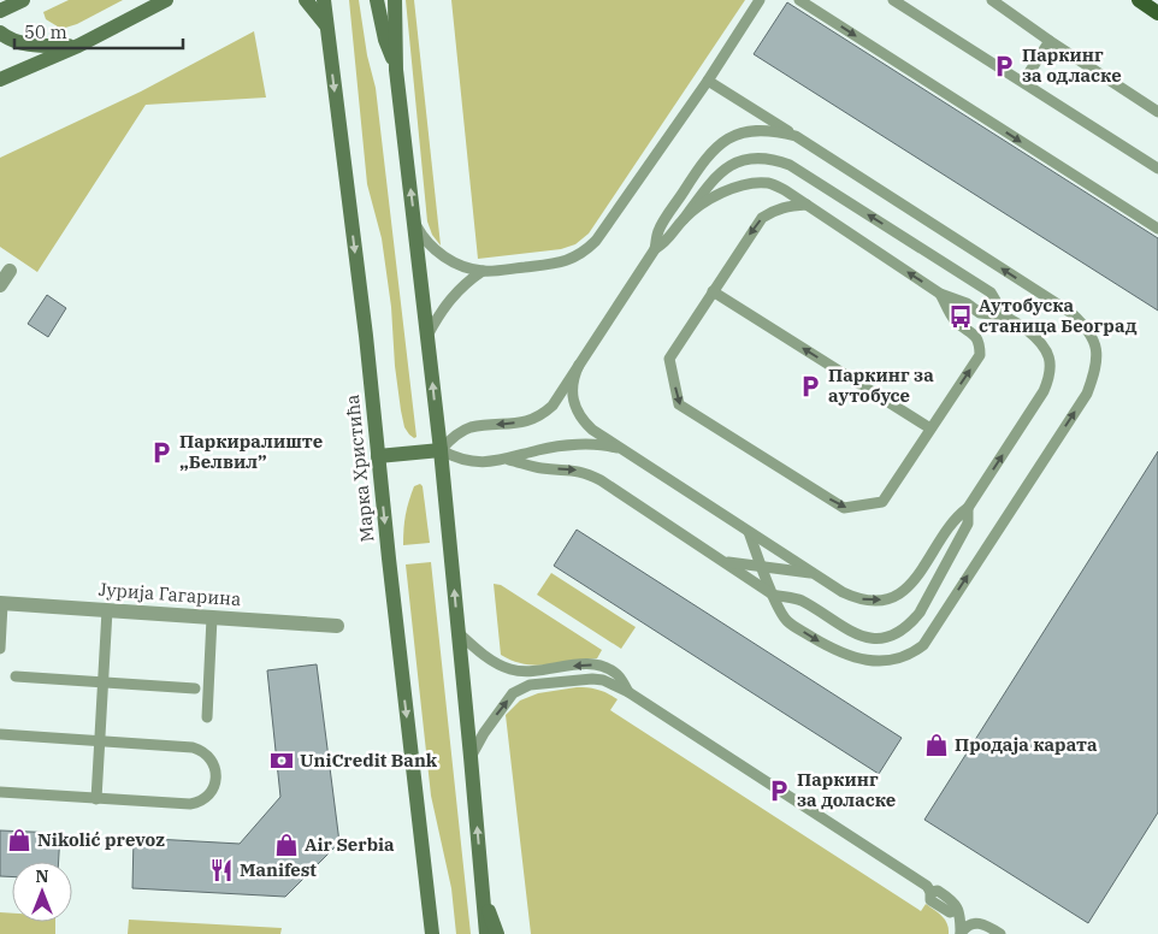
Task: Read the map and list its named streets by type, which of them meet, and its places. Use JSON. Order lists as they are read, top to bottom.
{
  "streets": {
    "street": ["Марка Христића", "Јурија Гагарина"]
  },
  "places": {
    "parking": [
      "Паркинг за одласке",
      "Паркинг за аутобусе",
      "Паркиралиште „Белвил”",
      "Паркинг за доласке"
    ],
    "bus stop": ["Аутобуска станица Београд"],
    "shop": ["Продаја карата", "Nikolić prevoz", "Air Serbia"],
    "bank": ["UniCredit Bank"],
    "restaurant": ["Manifest"]
  },
  "scale_bar": "50 m",
  "north": "top"
}
